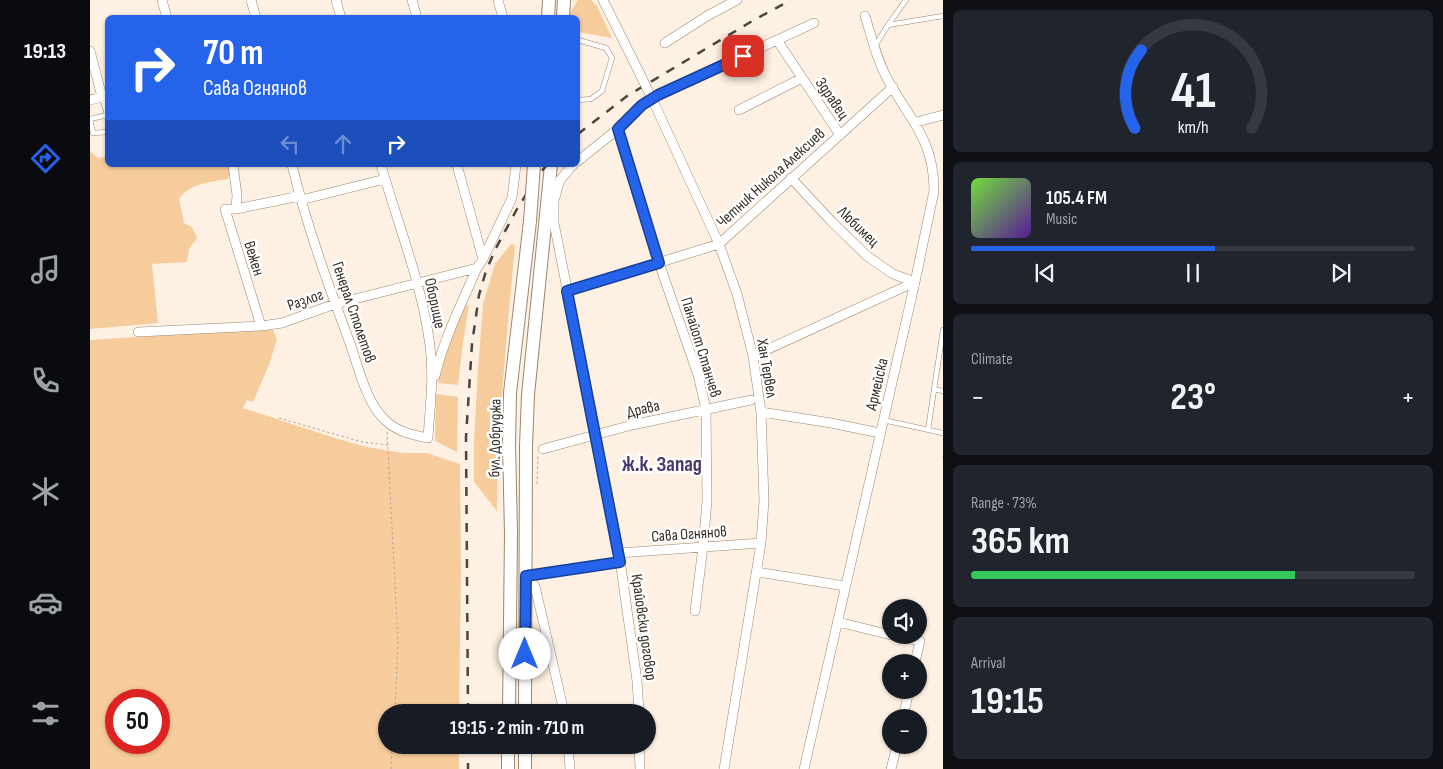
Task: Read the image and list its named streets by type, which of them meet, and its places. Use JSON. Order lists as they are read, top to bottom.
{
  "streets": {
    "main road": ["бул. Добруджа"],
    "street": [
      "Здравец",
      "Четник Никола Алексиев",
      "Любимец",
      "Вежен",
      "Разлог",
      "Оборище",
      "Генерал Столетов",
      "Панайот Станчев",
      "Хан Тервел",
      "Армейска",
      "Драва",
      "Сава Огнянов",
      "Крайовски договор"
    ]
  },
  "crossings": [
    ["Здравец", "Четник Никола Алексиев"],
    ["Четник Никола Алексиев", "Любимец"],
    ["Четник Никола Алексиев", "Панайот Станчев"],
    ["Четник Никола Алексиев", "Хан Тервел"],
    ["Четник Никола Алексиев", "Армейска"],
    ["Четник Никола Алексиев", "Крайовски договор"],
    ["Любимец", "Армейска"],
    ["Вежен", "Разлог"],
    ["Разлог", "Оборище"],
    ["Разлог", "Генерал Столетов"],
    ["Оборище", "Генерал Столетов"],
    ["Панайот Станчев", "Драва"],
    ["Панайот Станчев", "Сава Огнянов"],
    ["Хан Тервел", "Сава Огнянов"],
    ["Драва", "Крайовски договор"],
    ["бул. Добруджа", "Сава Огнянов"],
    ["бул. Добруджа", "Крайовски договор"],
    ["Сава Огнянов", "Крайовски договор"]
  ],
  "districts": ["ж.к. Запад"],
  "page": {
    "tabs": "19:13",
    "turn": ["70 m", "Сава Огнянов"],
    "song": ["105.4 FM", "Music"],
    "tile": [
      "Climate",
      ["Range · 73%", "365 km"],
      ["Arrival", "19:15"]
    ],
    "heat": ["−", "23°", "+"],
    "map_buttons": ["+", "−"],
    "limit": "50",
    "trip": "19:15 · 2 min · 710 m",
    "gauge": ["41", "km/h"]
  }
}
